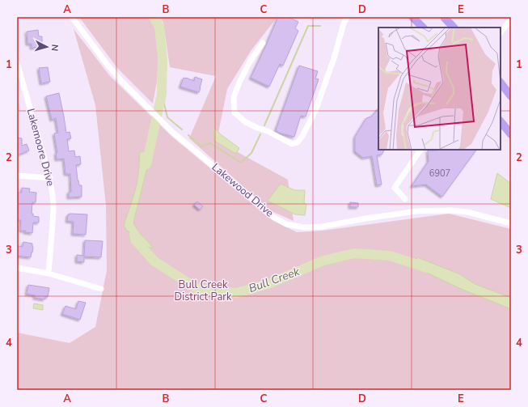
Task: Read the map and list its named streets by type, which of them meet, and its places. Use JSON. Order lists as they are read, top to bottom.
{
  "streets": {
    "street": ["Lakemoore Drive", "Lakewood Drive"]
  },
  "water": ["Bull Creek"],
  "parks": ["Bull Creek District Park"],
  "house_numbers": ["6907"],
  "north": "right",
  "grid": {
    "columns": [
      "A",
      "B",
      "C",
      "D",
      "E"
    ],
    "rows": [
      "1",
      "2",
      "3",
      "4"
    ]
  }
}
